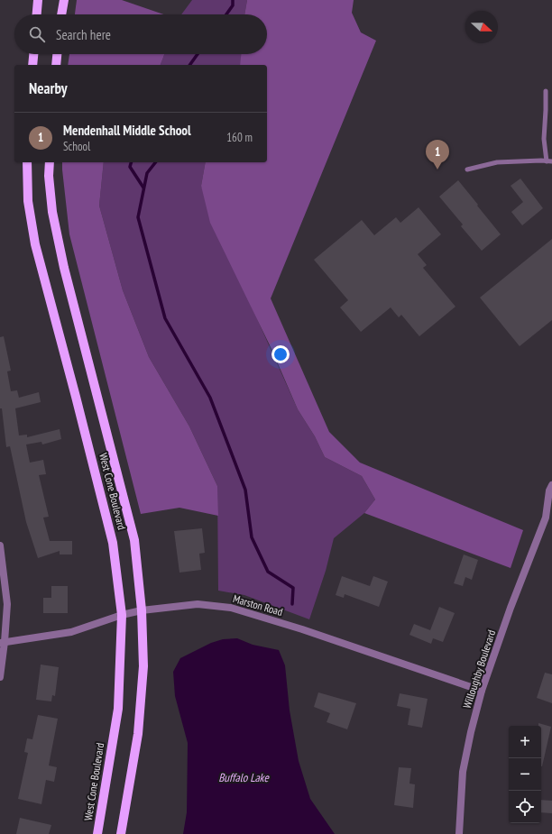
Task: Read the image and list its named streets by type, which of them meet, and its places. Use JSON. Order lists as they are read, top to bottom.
{
  "streets": {
    "main road": ["West Cone Boulevard"],
    "street": ["Marston Road", "Willoughby Boulevard"]
  },
  "crossings": [
    ["West Cone Boulevard", "Marston Road"],
    ["Marston Road", "Willoughby Boulevard"]
  ],
  "water": ["Buffalo Lake"],
  "north": "right",
  "page": {
    "search": "Search here",
    "heading": "Nearby",
    "list": [
      {
        "mark": "1",
        "name": "Mendenhall Middle School",
        "note": "School",
        "value": "160 m"
      }
    ],
    "pins": "1",
    "map_buttons": ["+", "−"]
  }
}
